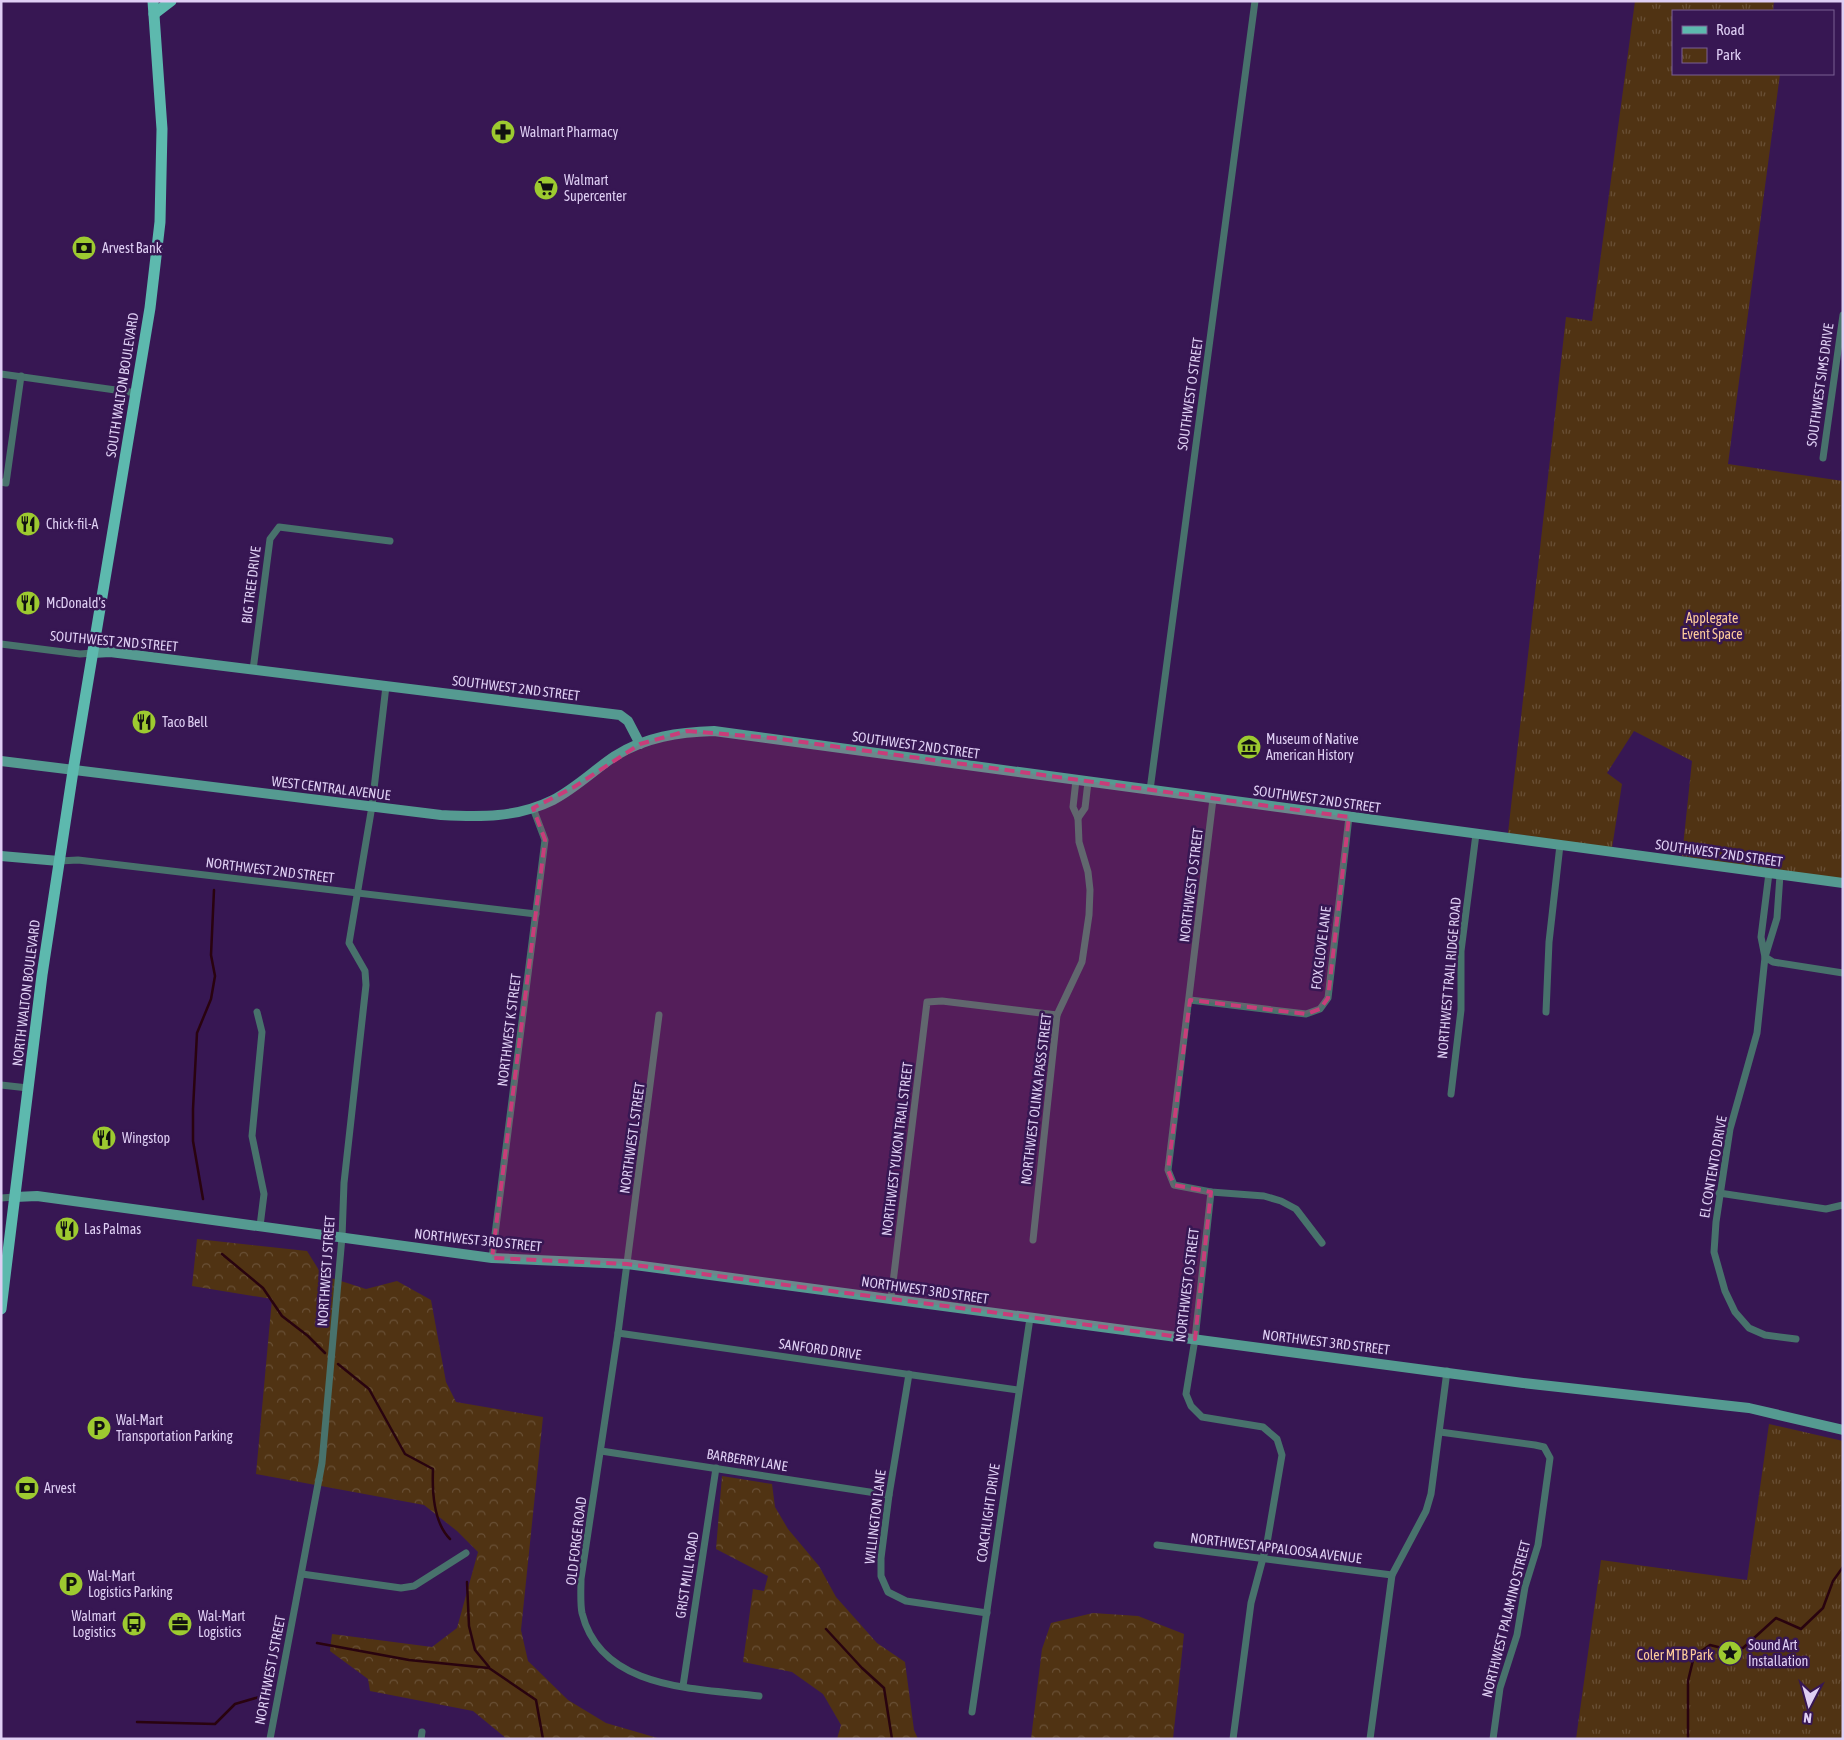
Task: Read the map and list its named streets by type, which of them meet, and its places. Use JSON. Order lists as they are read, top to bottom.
{
  "streets": {
    "main road": ["SOUTH WALTON BOULEVARD", "NORTH WALTON BOULEVARD"],
    "street": [
      "SOUTHWEST SIMS DRIVE",
      "SOUTHWEST O STREET",
      "BIG TREE DRIVE",
      "SOUTHWEST 2ND STREET",
      "WEST CENTRAL AVENUE",
      "NORTHWEST 2ND STREET",
      "NORTHWEST O STREET",
      "FOX GLOVE LANE",
      "NORTHWEST TRAIL RIDGE ROAD",
      "NORTHWEST K STREET",
      "NORTHWEST OLINKA PASS STREET",
      "NORTHWEST L STREET",
      "NORTHWEST YUKON TRAIL STREET",
      "EL CONTENTO DRIVE",
      "NORTHWEST 3RD STREET",
      "NORTHWEST J STREET",
      "SANFORD DRIVE",
      "BARBERRY LANE",
      "COACHLIGHT DRIVE",
      "WILLINGTON LANE",
      "OLD FORGE ROAD",
      "NORTHWEST APPALOOSA AVENUE",
      "GRIST MILL ROAD",
      "NORTHWEST PALAMINO STREET"
    ]
  },
  "crossings": [
    ["SOUTH WALTON BOULEVARD", "SOUTHWEST 2ND STREET"],
    ["SOUTH WALTON BOULEVARD", "WEST CENTRAL AVENUE"],
    ["SOUTH WALTON BOULEVARD", "NORTH WALTON BOULEVARD"],
    ["SOUTHWEST O STREET", "SOUTHWEST 2ND STREET"],
    ["BIG TREE DRIVE", "SOUTHWEST 2ND STREET"],
    ["SOUTHWEST 2ND STREET", "WEST CENTRAL AVENUE"],
    ["SOUTHWEST 2ND STREET", "NORTHWEST O STREET"],
    ["SOUTHWEST 2ND STREET", "FOX GLOVE LANE"],
    ["SOUTHWEST 2ND STREET", "NORTHWEST TRAIL RIDGE ROAD"],
    ["SOUTHWEST 2ND STREET", "NORTHWEST OLINKA PASS STREET"],
    ["SOUTHWEST 2ND STREET", "EL CONTENTO DRIVE"],
    ["SOUTHWEST 2ND STREET", "NORTHWEST J STREET"],
    ["WEST CENTRAL AVENUE", "NORTH WALTON BOULEVARD"],
    ["WEST CENTRAL AVENUE", "NORTHWEST K STREET"],
    ["WEST CENTRAL AVENUE", "NORTHWEST J STREET"],
    ["NORTHWEST 2ND STREET", "NORTH WALTON BOULEVARD"],
    ["NORTHWEST 2ND STREET", "NORTHWEST K STREET"],
    ["NORTHWEST 2ND STREET", "NORTHWEST J STREET"],
    ["NORTHWEST O STREET", "FOX GLOVE LANE"],
    ["NORTHWEST O STREET", "NORTHWEST 3RD STREET"],
    ["NORTHWEST O STREET", "NORTHWEST APPALOOSA AVENUE"],
    ["NORTH WALTON BOULEVARD", "NORTHWEST 3RD STREET"],
    ["NORTHWEST K STREET", "NORTHWEST 3RD STREET"],
    ["NORTHWEST OLINKA PASS STREET", "NORTHWEST YUKON TRAIL STREET"],
    ["NORTHWEST L STREET", "NORTHWEST 3RD STREET"],
    ["NORTHWEST L STREET", "OLD FORGE ROAD"],
    ["NORTHWEST YUKON TRAIL STREET", "NORTHWEST 3RD STREET"],
    ["NORTHWEST 3RD STREET", "NORTHWEST J STREET"],
    ["NORTHWEST 3RD STREET", "COACHLIGHT DRIVE"],
    ["NORTHWEST 3RD STREET", "OLD FORGE ROAD"],
    ["SANFORD DRIVE", "COACHLIGHT DRIVE"],
    ["SANFORD DRIVE", "WILLINGTON LANE"],
    ["SANFORD DRIVE", "OLD FORGE ROAD"],
    ["BARBERRY LANE", "WILLINGTON LANE"],
    ["BARBERRY LANE", "OLD FORGE ROAD"],
    ["BARBERRY LANE", "GRIST MILL ROAD"],
    ["COACHLIGHT DRIVE", "WILLINGTON LANE"],
    ["OLD FORGE ROAD", "GRIST MILL ROAD"]
  ],
  "parks": ["Applegate Event Space", "Coler MTB Park"],
  "places": {
    "pharmacy": ["Walmart Pharmacy"],
    "supermarket": ["Walmart Supercenter"],
    "bank": ["Arvest Bank", "Arvest"],
    "restaurant": [
      "Chick-fil-A",
      "McDonald's",
      "Taco Bell",
      "Wingstop",
      "Las Palmas"
    ],
    "museum": ["Museum of Native American History"],
    "parking": ["Wal-Mart Transportation Parking", "Wal-Mart Logistics Parking"],
    "bus stop": ["Walmart Logistics"],
    "office": ["Wal-Mart Logistics"],
    "place": ["Sound Art Installation"]
  },
  "legend": ["Road", "Park"],
  "north": "bottom"
}
